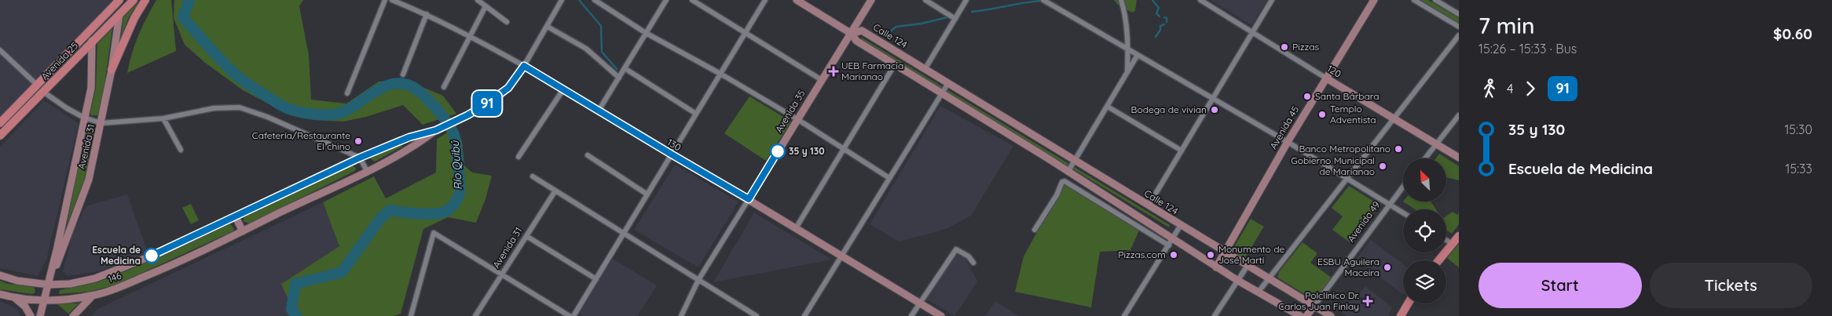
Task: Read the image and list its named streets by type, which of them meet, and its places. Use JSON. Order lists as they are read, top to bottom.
{
  "streets": {
    "main road": ["Avenida 25"],
    "street": [
      "Calle 124",
      "120",
      "Avenida 35",
      "Avenida 45",
      "130",
      "Avenida 31",
      "Avenida 49",
      "146"
    ]
  },
  "crossings": [
    ["Calle 124", "Avenida 35"],
    ["Calle 124", "Avenida 45"],
    ["Calle 124", "Avenida 49"],
    ["Avenida 25", "Avenida 31"],
    ["120", "Avenida 45"],
    ["Avenida 35", "130"],
    ["130", "146"],
    ["Avenida 31", "146"]
  ],
  "water": ["Río Quibú"],
  "places": {
    "other": [
      "Pizzas",
      "Santa Bárbara",
      "Bodega de vivian",
      "Templo Adventista",
      "Cafetería/Restaurante El chino",
      "Banco Metropolitano",
      "35 y 130",
      "Gobierno Municipal de Marianao",
      "Pizzas.com",
      "Monumento de José Martí",
      "Escuela de Medicina",
      "ESBU Aguilera Maceira"
    ],
    "health": ["UEB Farmacia Marianao", "Polclínico Dr. Carlos Juan Finlay"]
  },
  "lines": ["bus line 91"],
  "north": "top left",
  "page": {
    "on_map": "91",
    "heading": ["7 min", "15:26 – 15:33 · Bus", "$0.60"],
    "legs": ["4", "91"],
    "list": [
      {
        "name": "35 y 130",
        "value": "15:30"
      },
      {
        "name": "Escuela de Medicina",
        "value": "15:33"
      }
    ],
    "buttons": ["Start", "Tickets"]
  }
}
